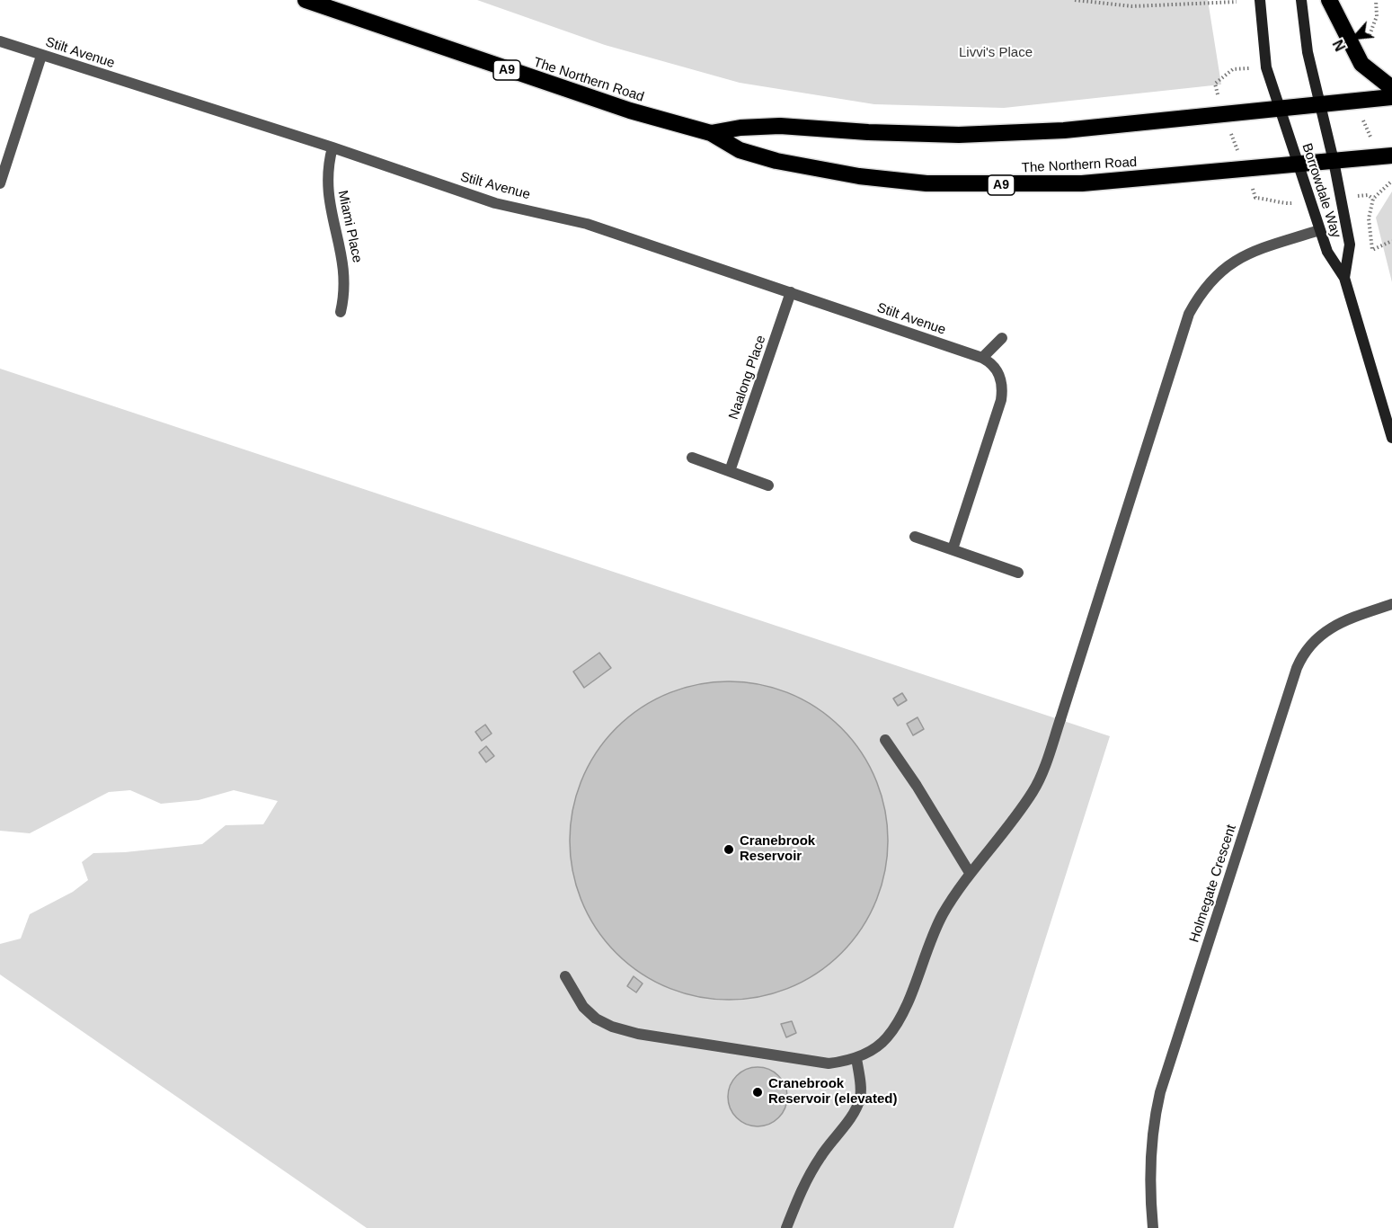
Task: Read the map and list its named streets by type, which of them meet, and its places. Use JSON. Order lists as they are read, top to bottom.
{
  "streets": {
    "highway": ["A9", "The Northern Road"],
    "street": [
      "Stilt Avenue",
      "Borrowdale Way",
      "Miami Place",
      "Naalong Place",
      "Holmegate Crescent"
    ]
  },
  "crossings": [
    ["Stilt Avenue", "Miami Place"],
    ["Stilt Avenue", "Naalong Place"],
    ["The Northern Road", "Borrowdale Way"]
  ],
  "parks": ["Livvi's Place"],
  "places": ["Cranebrook Reservoir", "Cranebrook Reservoir (elevated)"],
  "north": "bottom left"
}
